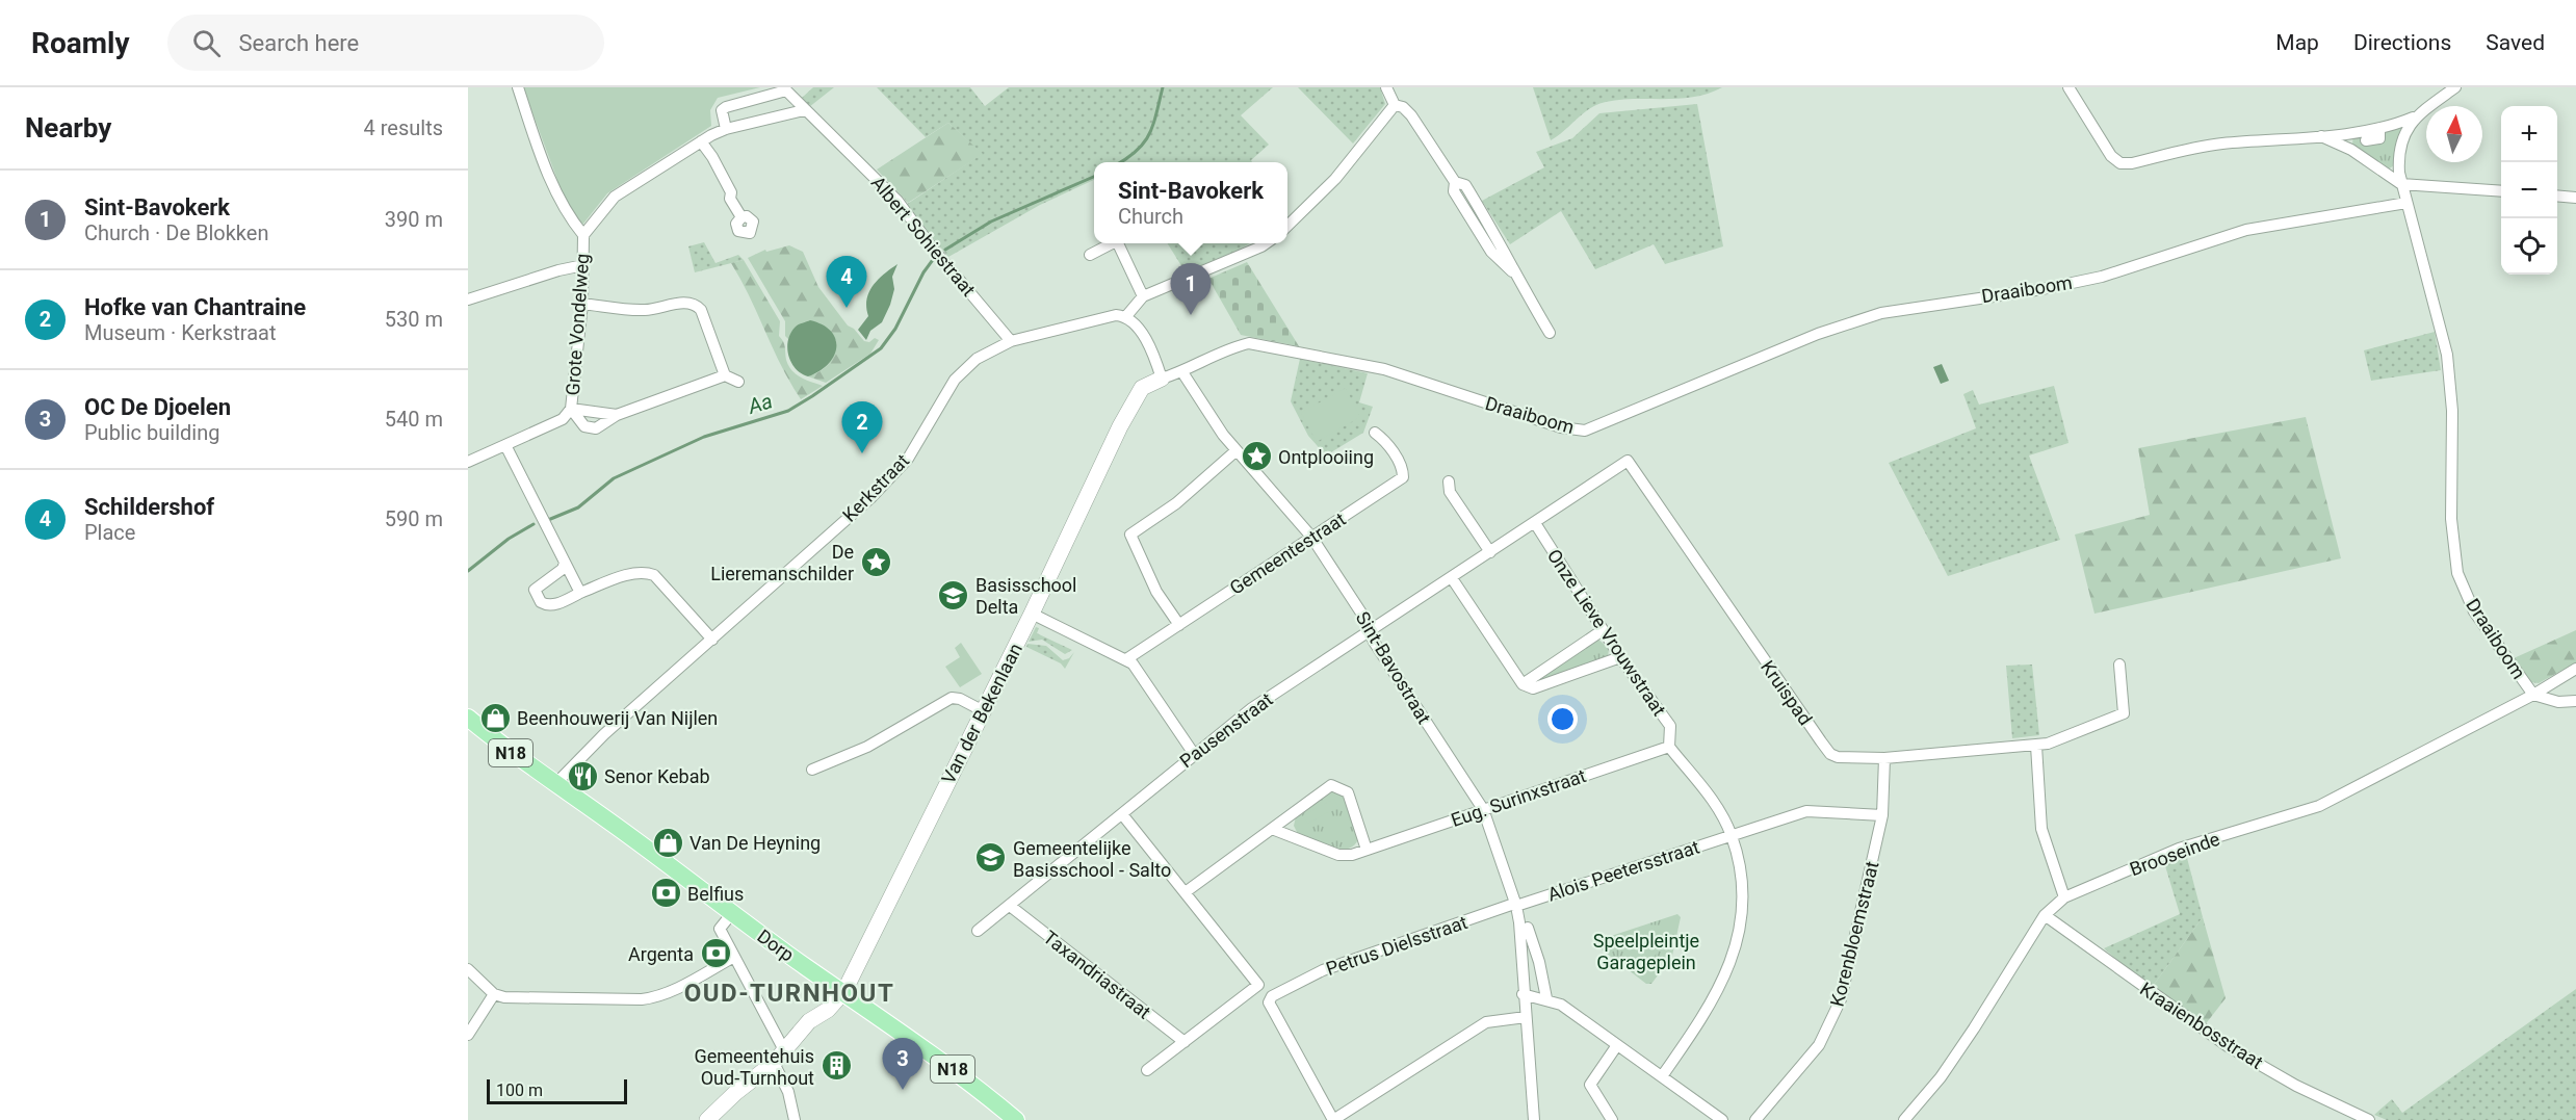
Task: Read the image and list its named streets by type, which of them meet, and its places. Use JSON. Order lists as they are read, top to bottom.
{
  "streets": {
    "main road": ["N18", "Dorp"],
    "street": [
      "Albert Sohiestraat",
      "Draaiboom",
      "Grote Vondelweg",
      "Kerkstraat",
      "Gemeentestraat",
      "Onze Lieve Vrouwstraat",
      "Sint-Bavostraat",
      "Kruispad",
      "Van der Bekenlaan",
      "Pausenstraat",
      "Eug. Surinxstraat",
      "Brooseinde",
      "Alois Peetersstraat",
      "Korenbloemstraat",
      "Petrus Dielsstraat",
      "Taxandriastraat",
      "Kraaienbosstraat"
    ]
  },
  "crossings": [
    ["Albert Sohiestraat", "Kerkstraat"],
    ["Draaiboom", "Sint-Bavostraat"],
    ["Draaiboom", "Van der Bekenlaan"],
    ["Draaiboom", "Brooseinde"],
    ["Kerkstraat", "N18"],
    ["Gemeentestraat", "Sint-Bavostraat"],
    ["Onze Lieve Vrouwstraat", "Pausenstraat"],
    ["Onze Lieve Vrouwstraat", "Eug. Surinxstraat"],
    ["Sint-Bavostraat", "Pausenstraat"],
    ["Sint-Bavostraat", "Eug. Surinxstraat"],
    ["Sint-Bavostraat", "Alois Peetersstraat"],
    ["Sint-Bavostraat", "Petrus Dielsstraat"],
    ["Kruispad", "Pausenstraat"],
    ["Kruispad", "Korenbloemstraat"],
    ["Van der Bekenlaan", "N18"],
    ["Van der Bekenlaan", "Dorp"],
    ["Pausenstraat", "Taxandriastraat"],
    ["N18", "Dorp"],
    ["Brooseinde", "Kraaienbosstraat"],
    ["Alois Peetersstraat", "Korenbloemstraat"],
    ["Alois Peetersstraat", "Petrus Dielsstraat"]
  ],
  "districts": ["OUD-TURNHOUT"],
  "water": ["Aa"],
  "parks": ["Speelpleintje Garageplein"],
  "places": {
    "place": ["Ontplooiing", "De Lieremanschilder"],
    "school or university": ["Basisschool Delta", "Gemeentelijke Basisschool - Salto"],
    "shop": ["Beenhouwerij Van Nijlen", "Van De Heyning"],
    "restaurant": ["Senor Kebab"],
    "bank": ["Belfius", "Argenta"],
    "building": ["Gemeentehuis Oud-Turnhout"]
  },
  "scale_bar": "100 m",
  "north": "top",
  "page": {
    "header": "Roamly",
    "search": "Search here",
    "nav": ["Map", "Directions", "Saved"],
    "heading": ["Nearby", "4 results"],
    "map_buttons": ["+", "−"],
    "popup": ["Sint-Bavokerk", "Church"],
    "list": [
      {
        "mark": "1",
        "name": "Sint-Bavokerk",
        "note": "Church · De Blokken",
        "value": "390 m"
      },
      {
        "mark": "2",
        "name": "Hofke van Chantraine",
        "note": "Museum · Kerkstraat",
        "value": "530 m"
      },
      {
        "mark": "3",
        "name": "OC De Djoelen",
        "note": "Public building",
        "value": "540 m"
      },
      {
        "mark": "4",
        "name": "Schildershof",
        "note": "Place",
        "value": "590 m"
      }
    ],
    "pins": [
      "4",
      "1",
      "2",
      "3"
    ],
    "scale": "100 m"
  }
}
